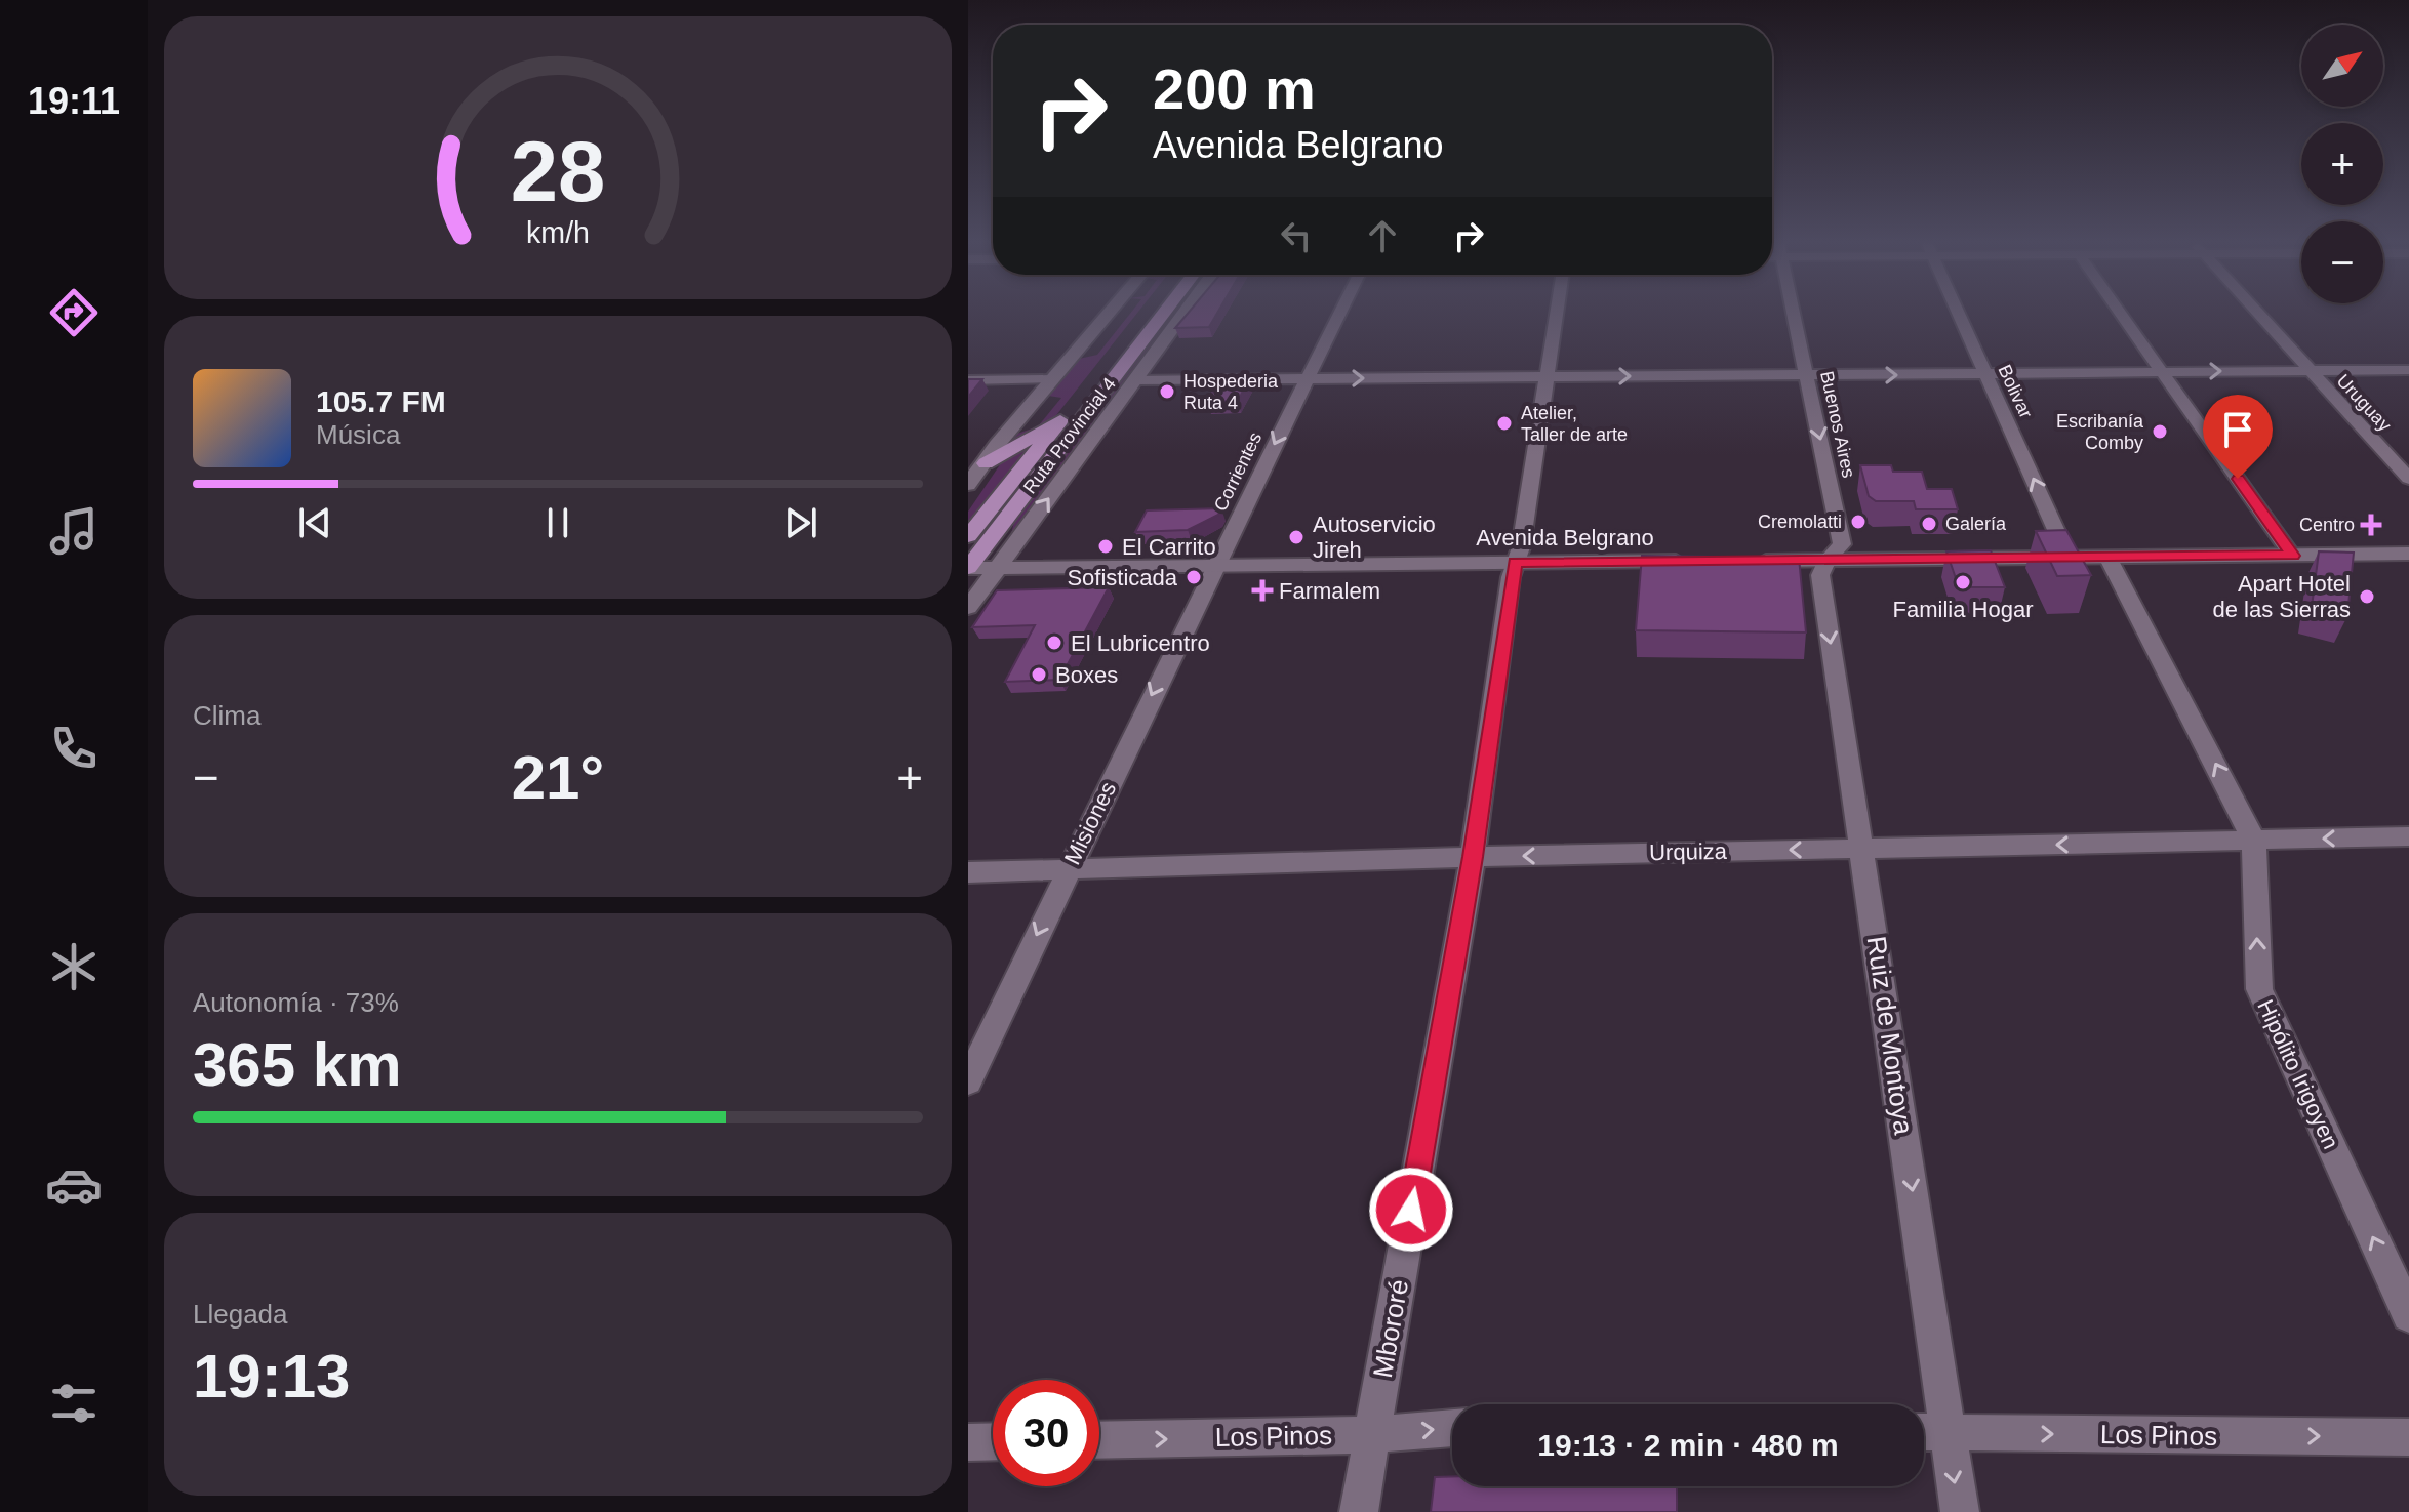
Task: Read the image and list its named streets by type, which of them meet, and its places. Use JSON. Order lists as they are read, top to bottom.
{
  "streets": {
    "main road": ["Ruta Provincial 4", "Avenida Belgrano"],
    "street": [
      "Bolivar",
      "Uruguay",
      "Buenos Aires",
      "Corrientes",
      "Misiones",
      "Urquiza",
      "Ruiz de Montoya",
      "Hipólito Irigoyen",
      "Mbororé",
      "Los Pinos"
    ]
  },
  "crossings": [
    ["Buenos Aires", "Ruiz de Montoya"],
    ["Ruta Provincial 4", "Avenida Belgrano"],
    ["Corrientes", "Avenida Belgrano"],
    ["Corrientes", "Misiones"],
    ["Avenida Belgrano", "Misiones"],
    ["Avenida Belgrano", "Mbororé"],
    ["Misiones", "Urquiza"],
    ["Urquiza", "Ruiz de Montoya"],
    ["Urquiza", "Hipólito Irigoyen"],
    ["Urquiza", "Mbororé"],
    ["Ruiz de Montoya", "Los Pinos"],
    ["Mbororé", "Los Pinos"]
  ],
  "one_way": [
    "Buenos Aires",
    "Corrientes",
    "Misiones",
    "Urquiza",
    "Ruiz de Montoya",
    "Hipólito Irigoyen",
    "Los Pinos"
  ],
  "places": {
    "other": [
      "Hospederia Ruta 4",
      "Atelier, Taller de arte",
      "Escribanía Comby",
      "Cremolatti",
      "Galería",
      "Autoservicio Jireh",
      "El Carrito",
      "Sofisticada",
      "Familia Hogar",
      "Apart Hotel de las Sierras",
      "El Lubricentro",
      "Boxes"
    ],
    "health": ["Centro", "Farmalem"]
  },
  "north": "top right",
  "page": {
    "tabs": "19:11",
    "map_buttons": ["+", "−"],
    "turn": ["200 m", "Avenida Belgrano"],
    "song": ["105.7 FM", "Música"],
    "tile": [
      "Clima",
      ["Autonomía · 73%", "365 km"],
      ["Llegada", "19:13"]
    ],
    "heat": ["−", "21°", "+"],
    "limit": "30",
    "trip": "19:13 · 2 min · 480 m",
    "gauge": ["28", "km/h"]
  }
}
